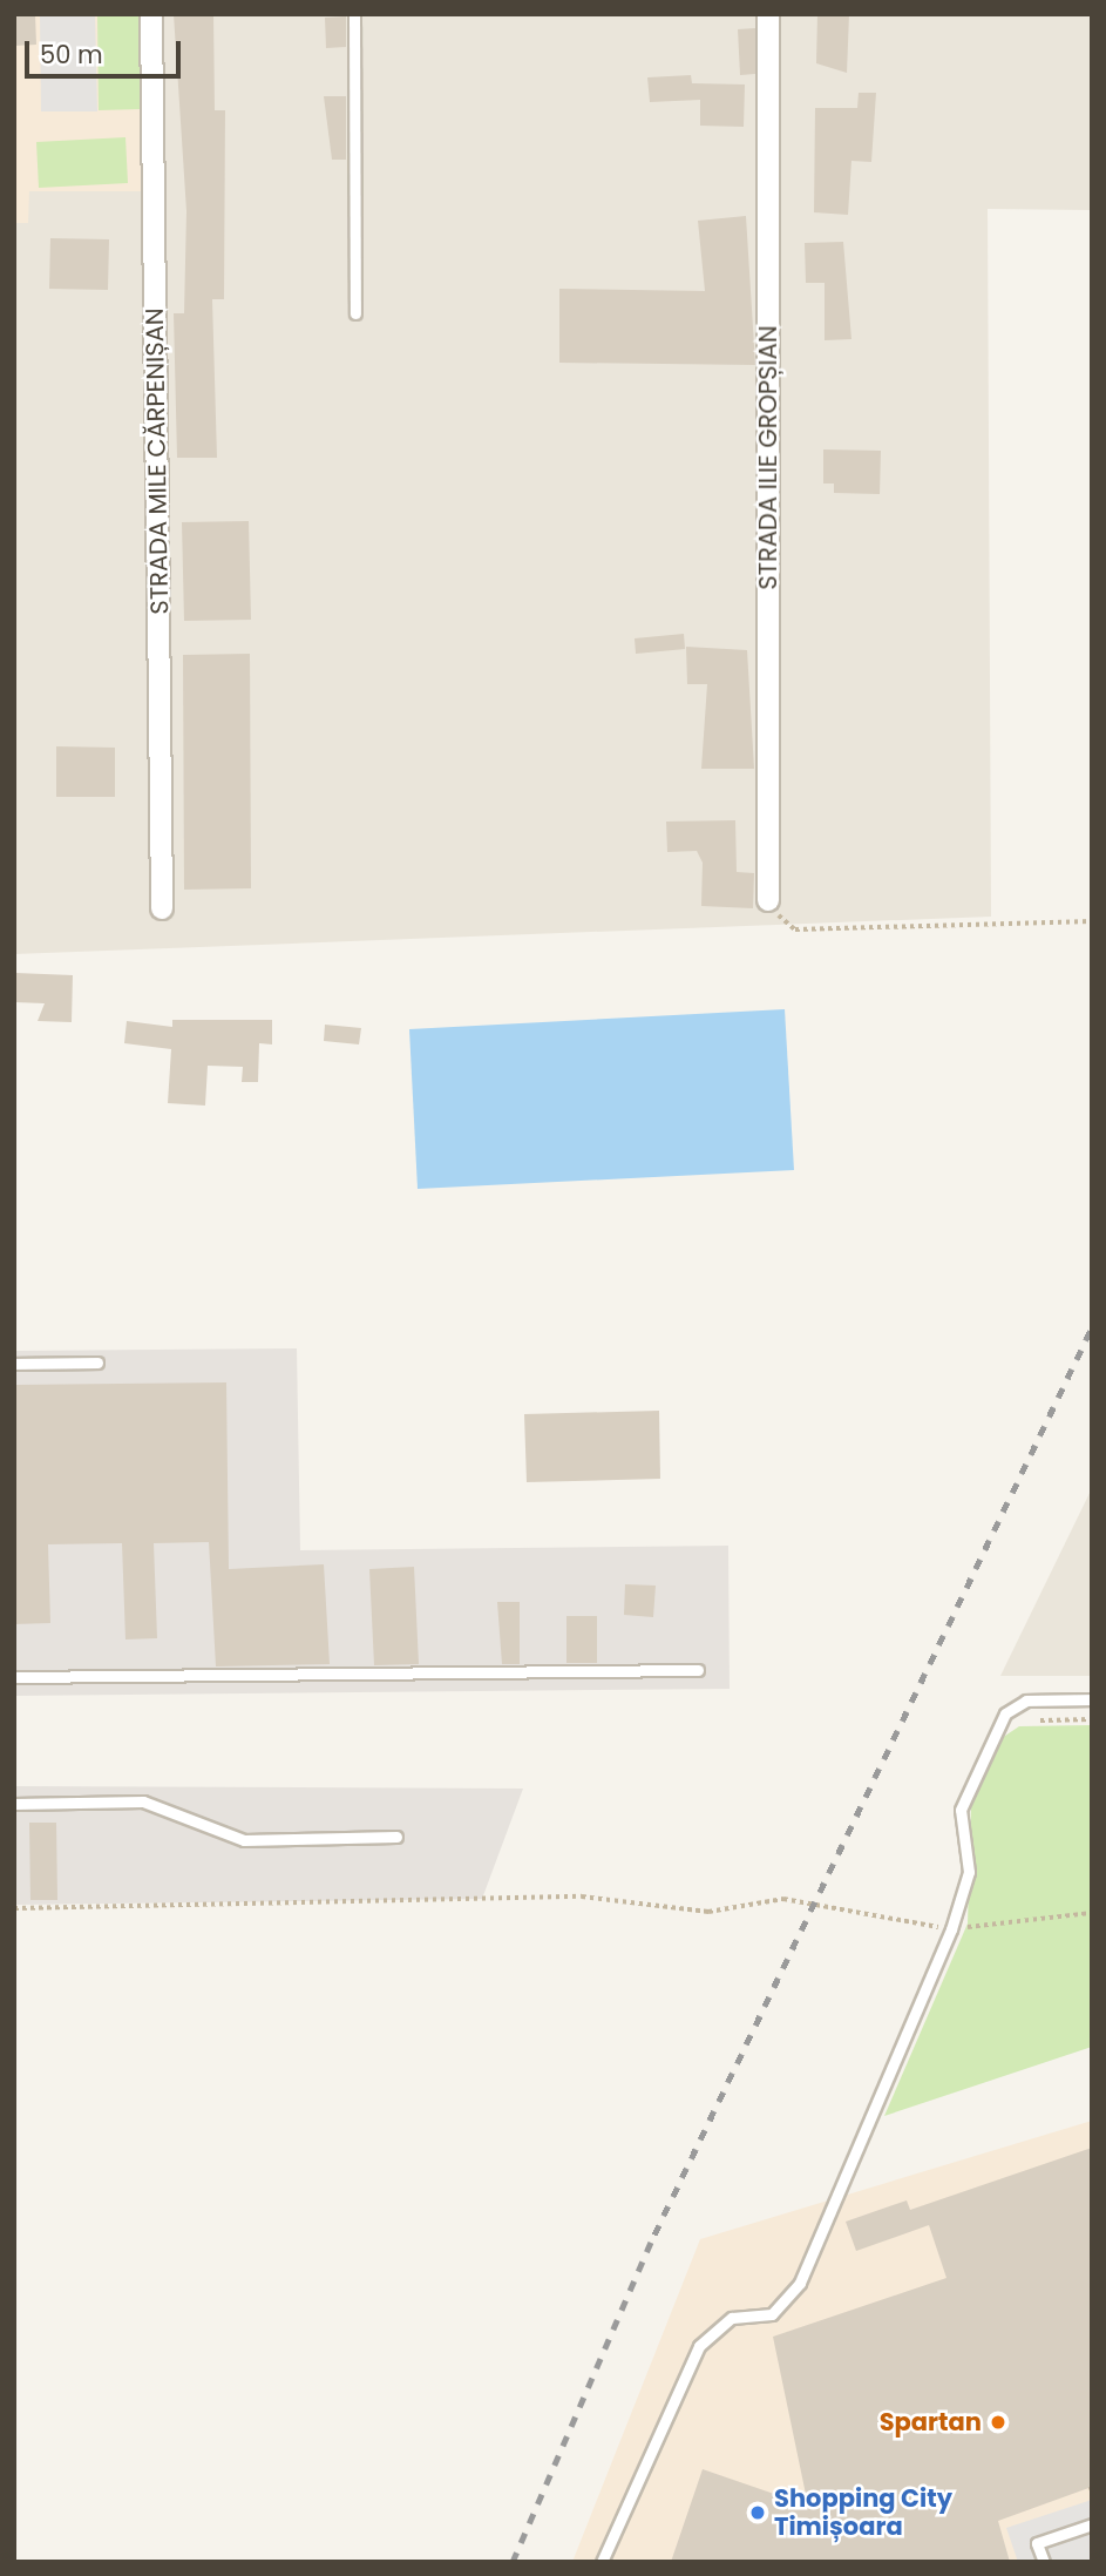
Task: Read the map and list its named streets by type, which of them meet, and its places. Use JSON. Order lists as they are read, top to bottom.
{
  "streets": {
    "street": ["STRADA ILIE GROPȘIAN", "STRADA MILE CĂRPENIȘAN"]
  },
  "places": ["Spartan", "Shopping City Timișoara"],
  "scale_bar": "50 m"
}
